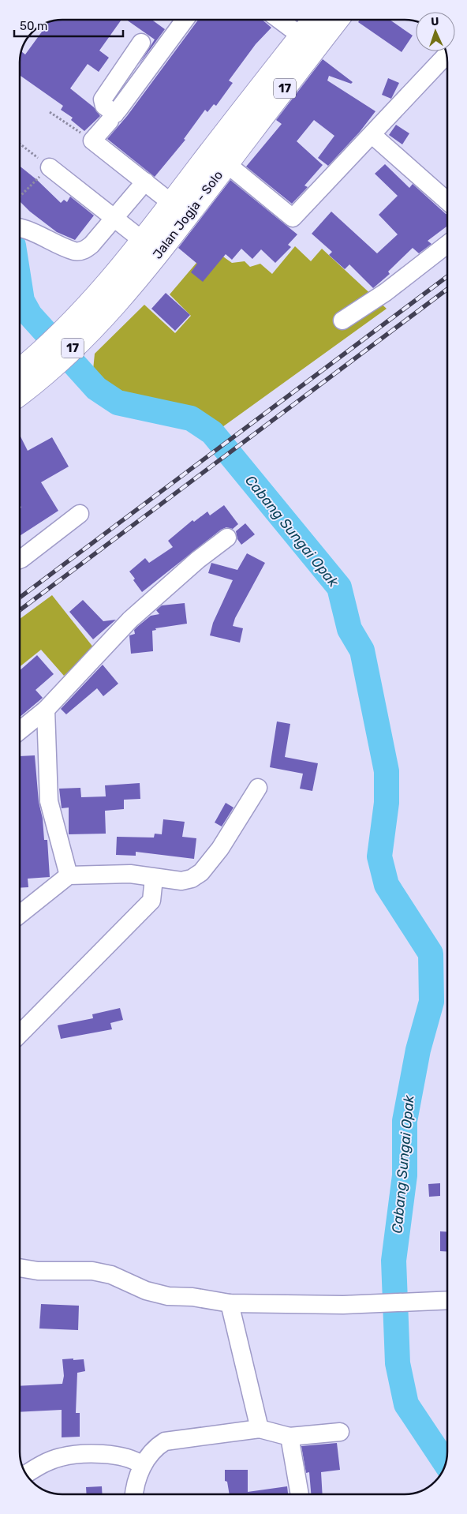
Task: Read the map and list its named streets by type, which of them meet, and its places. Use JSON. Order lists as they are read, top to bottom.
{
  "streets": {
    "highway": ["17", "Jalan Jogja - Solo"]
  },
  "water": ["Cabang Sungai Opak"],
  "scale_bar": "50 m",
  "north": "top"
}
